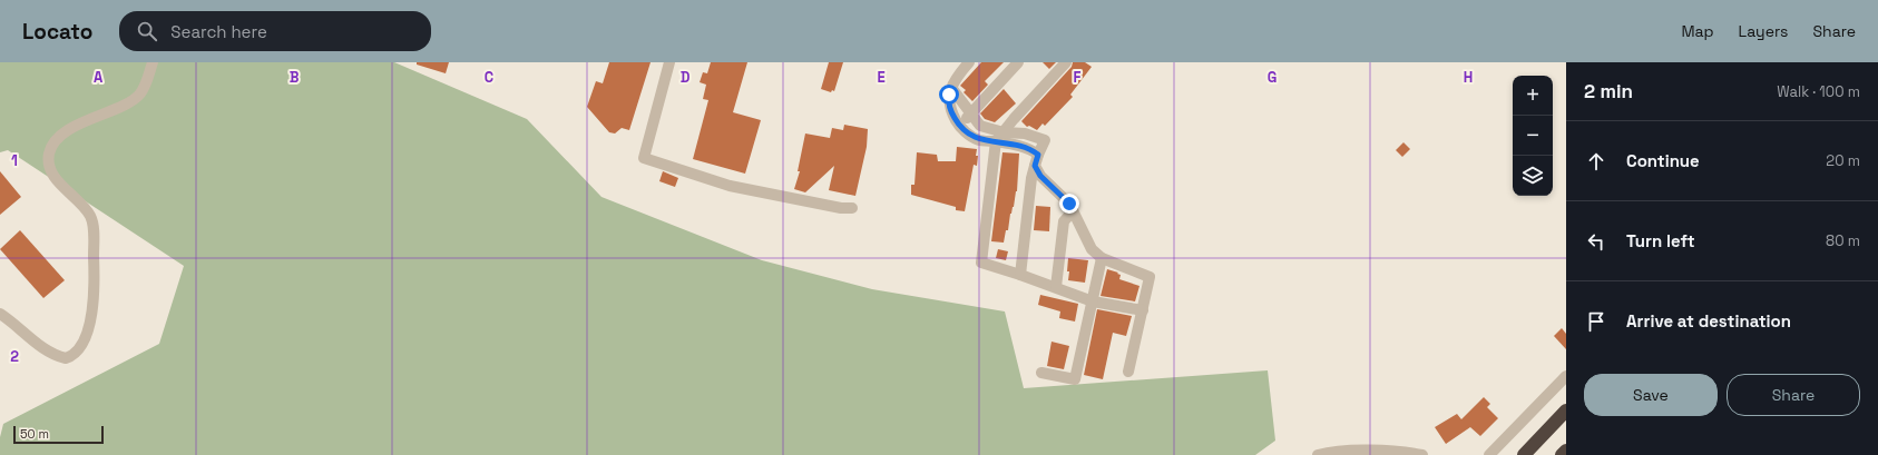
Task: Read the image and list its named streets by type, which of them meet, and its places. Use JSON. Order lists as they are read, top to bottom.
{
  "scale_bar": "50 m",
  "page": {
    "header": "Locato",
    "search": "Search here",
    "nav": ["Map", "Layers", "Share"],
    "heading": ["2 min", "Walk · 100 m"],
    "map_buttons": ["+", "−"],
    "list": [
      ["Continue", "20 m"],
      ["Turn left", "80 m"],
      "Arrive at destination"
    ],
    "buttons": ["Save", "Share"],
    "scale": "50 m"
  },
  "grid": {
    "columns": [
      "A",
      "B",
      "C",
      "D",
      "E",
      "F",
      "G",
      "H"
    ],
    "rows": ["1", "2"]
  }
}
